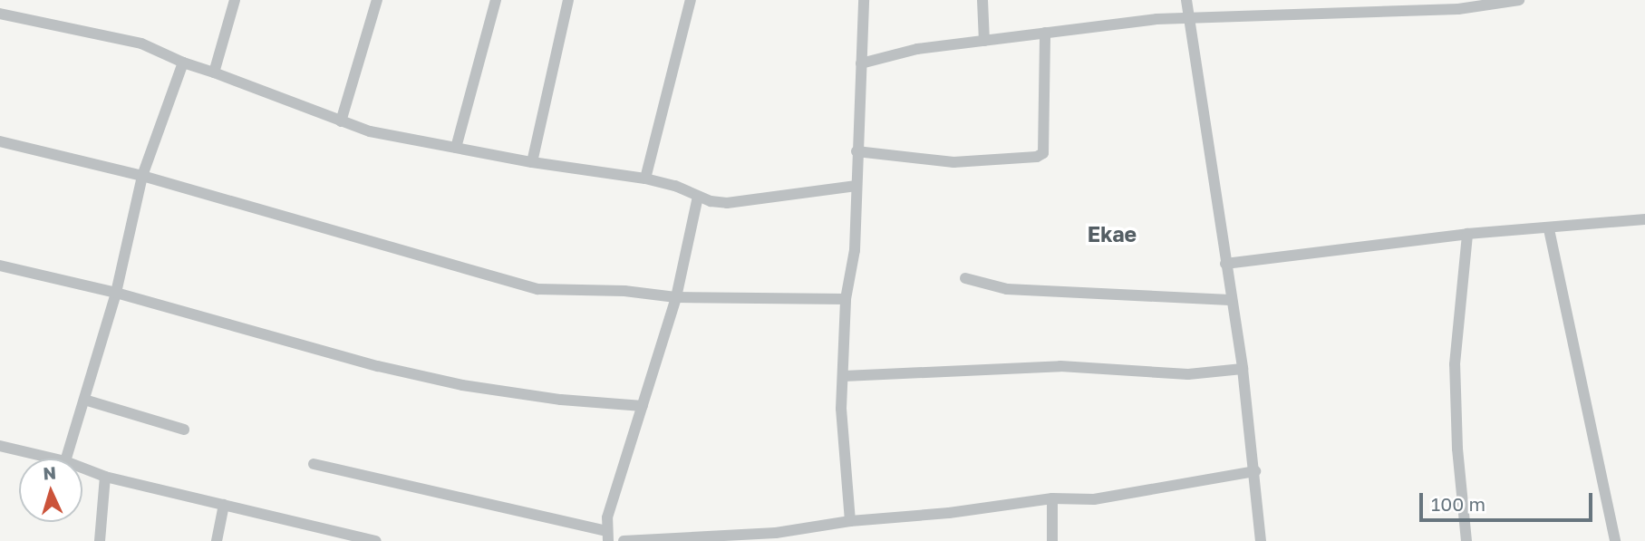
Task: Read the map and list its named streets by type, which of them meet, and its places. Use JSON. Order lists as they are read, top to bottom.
{
  "districts": ["Ekae"],
  "scale_bar": "100 m",
  "north": "top"
}
